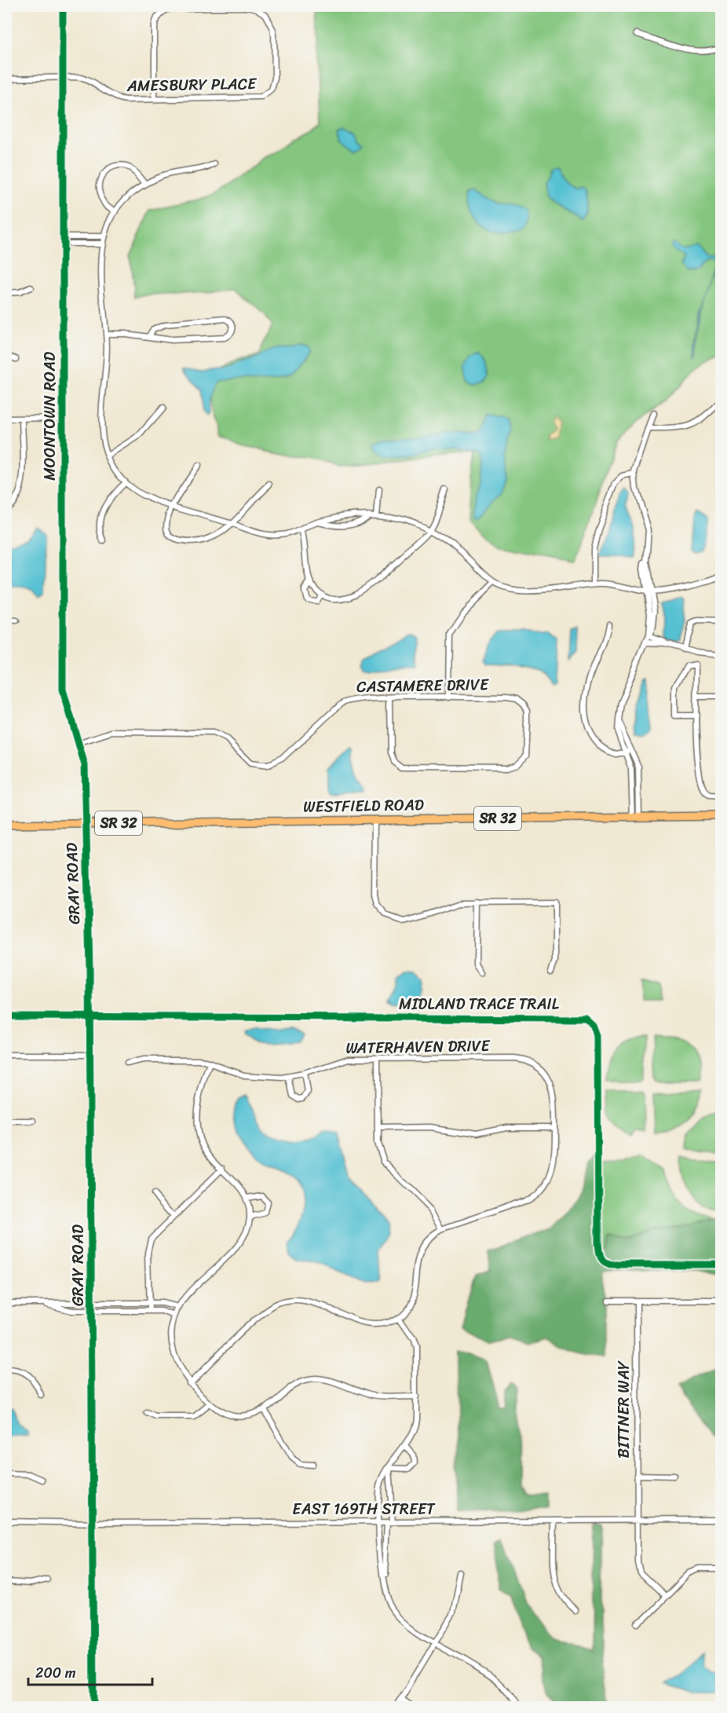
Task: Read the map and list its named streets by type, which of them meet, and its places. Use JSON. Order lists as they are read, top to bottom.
{
  "streets": {
    "main road": ["WESTFIELD ROAD", "SR 32"],
    "street": [
      "AMESBURY PLACE",
      "MOONTOWN ROAD",
      "CASTAMERE DRIVE",
      "GRAY ROAD",
      "WATERHAVEN DRIVE",
      "BITTNER WAY",
      "EAST 169TH STREET"
    ],
    "cycle path": ["MIDLAND TRACE TRAIL"]
  },
  "crossings": [
    ["AMESBURY PLACE", "MOONTOWN ROAD"],
    ["MOONTOWN ROAD", "CASTAMERE DRIVE"],
    ["MOONTOWN ROAD", "WESTFIELD ROAD"],
    ["MOONTOWN ROAD", "GRAY ROAD"],
    ["WESTFIELD ROAD", "GRAY ROAD"],
    ["GRAY ROAD", "EAST 169TH STREET"],
    ["BITTNER WAY", "EAST 169TH STREET"]
  ],
  "scale_bar": "200 m"
}
